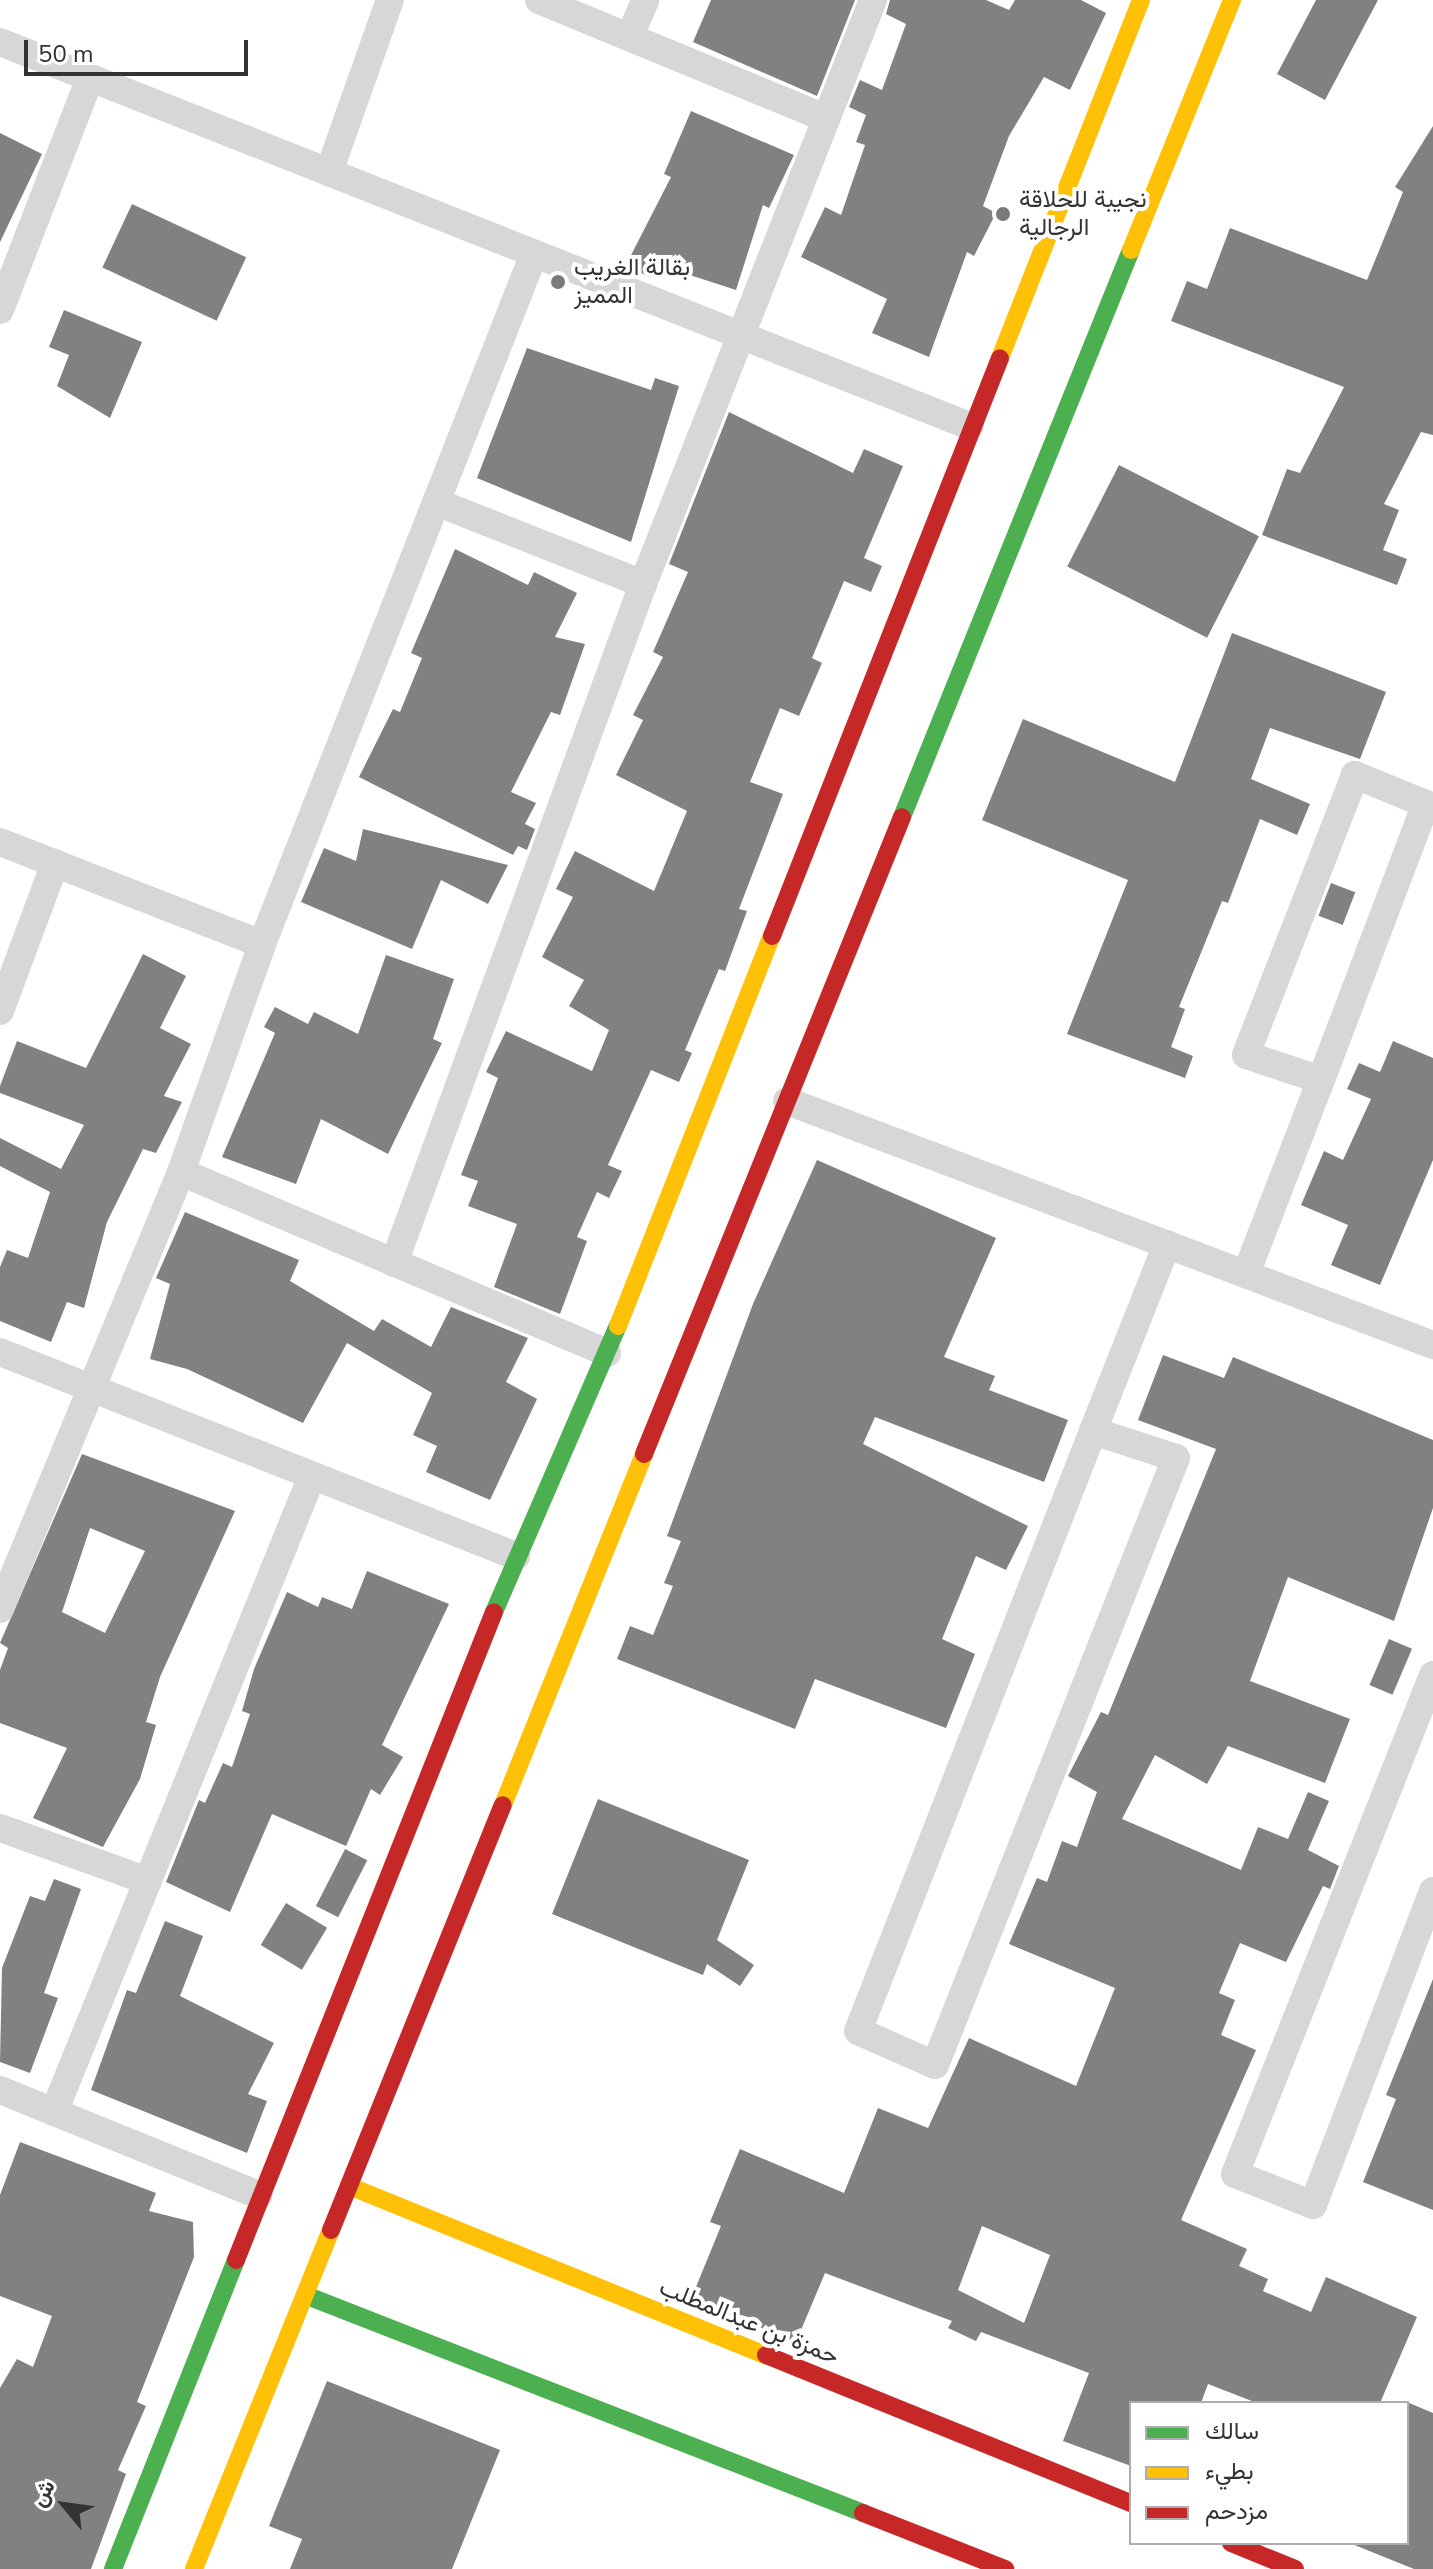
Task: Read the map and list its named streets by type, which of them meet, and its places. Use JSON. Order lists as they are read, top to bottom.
{
  "streets": {
    "street": ["حمزة بن عبدالمطلب"]
  },
  "places": ["نجيبة للحلاقة الرجالية", "بقالة الغريب المميز"],
  "legend": ["سالك", "بطيء", "مزدحم"],
  "scale_bar": "50 m",
  "north": "top left"
}
